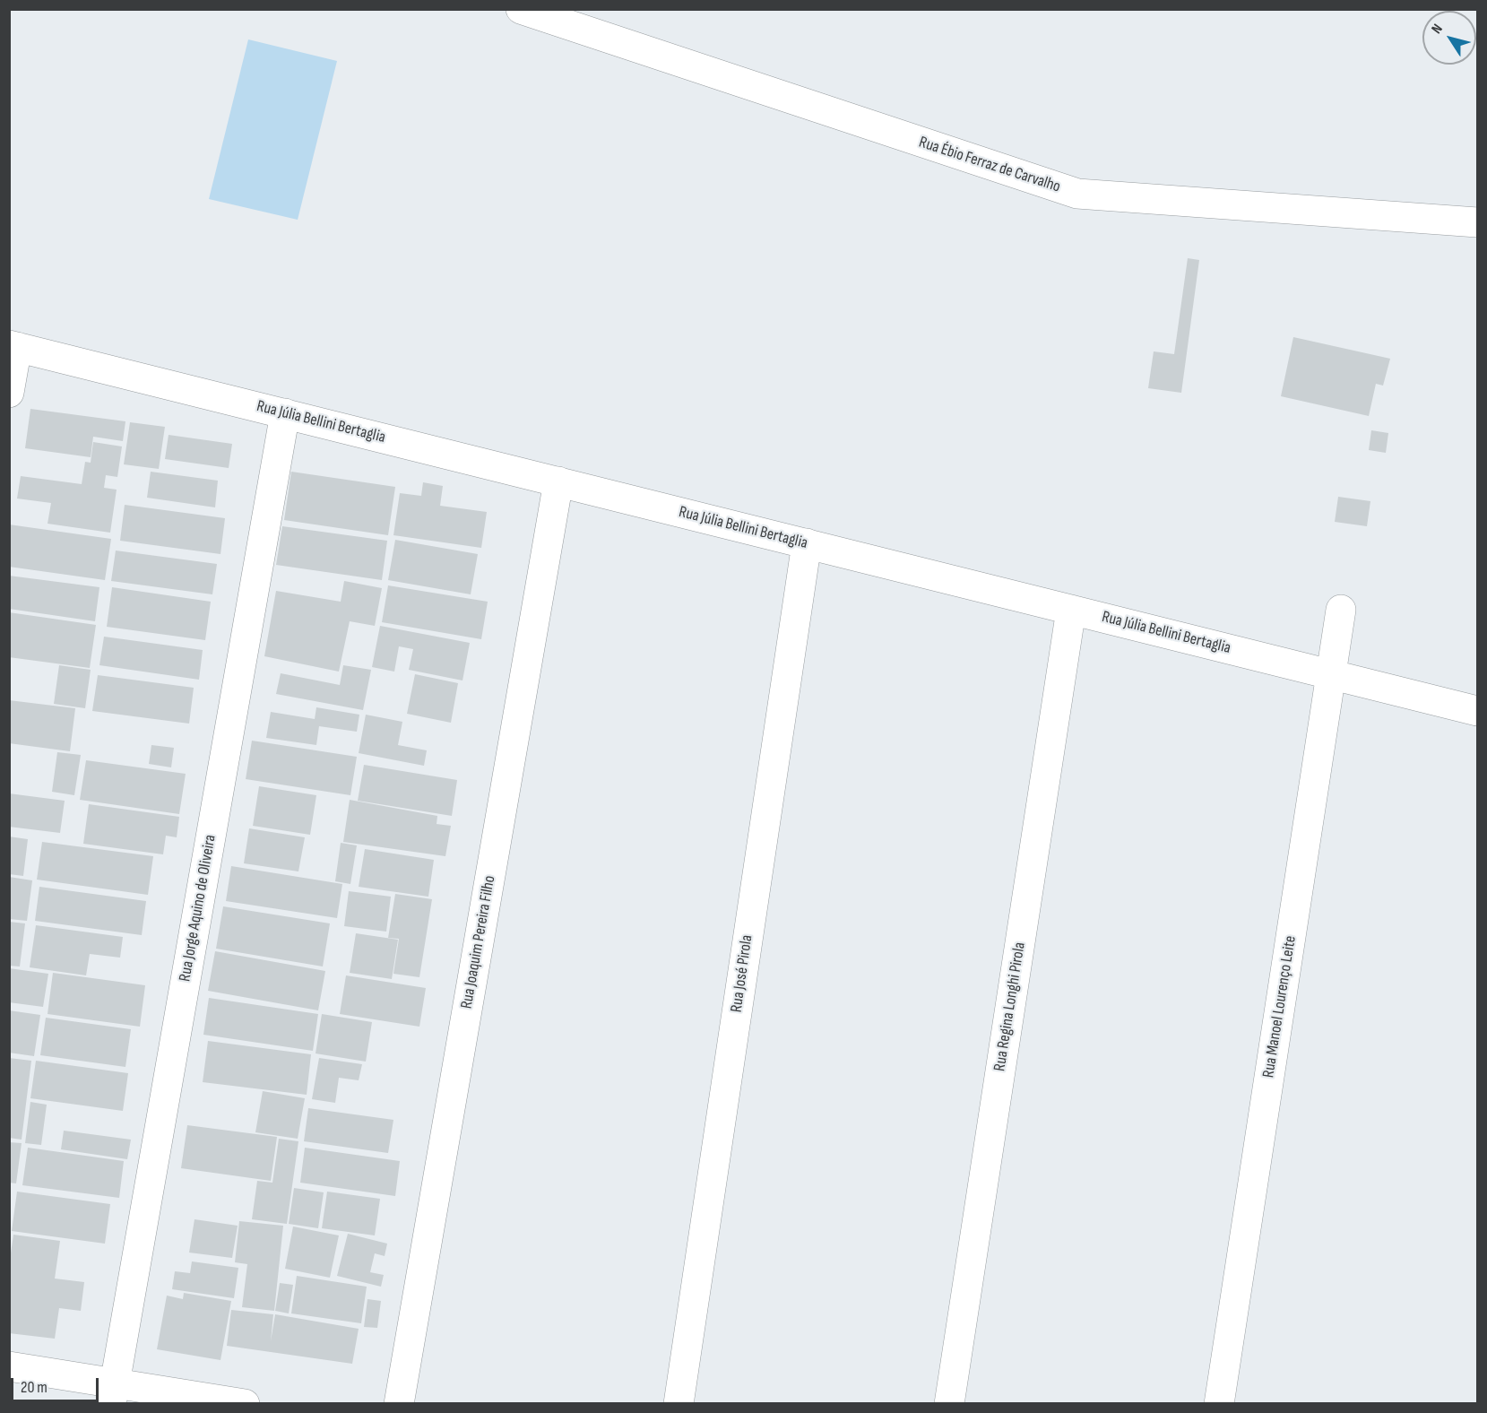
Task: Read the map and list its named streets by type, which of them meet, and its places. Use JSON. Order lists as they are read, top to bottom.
{
  "streets": {
    "street": [
      "Rua Ébio Ferraz de Carvalho",
      "Rua Júlia Bellini Bertaglia",
      "Rua Jorge Aquino de Oliveira",
      "Rua Joaquim Pereira Filho",
      "Rua José Pirola",
      "Rua Regina Longhi Pirola",
      "Rua Manoel Lourenço Leite"
    ]
  },
  "crossings": [
    ["Rua Júlia Bellini Bertaglia", "Rua Jorge Aquino de Oliveira"],
    ["Rua Júlia Bellini Bertaglia", "Rua Joaquim Pereira Filho"],
    ["Rua Júlia Bellini Bertaglia", "Rua José Pirola"],
    ["Rua Júlia Bellini Bertaglia", "Rua Regina Longhi Pirola"],
    ["Rua Júlia Bellini Bertaglia", "Rua Manoel Lourenço Leite"]
  ],
  "scale_bar": "20 m",
  "north": "top left"
}
